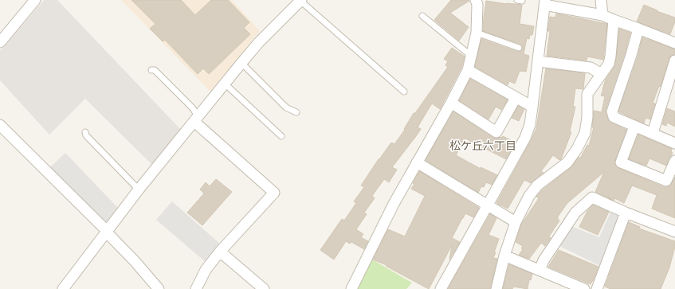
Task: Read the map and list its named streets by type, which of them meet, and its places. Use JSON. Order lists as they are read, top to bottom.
{
  "districts": ["松ケ丘六丁目"]
}
